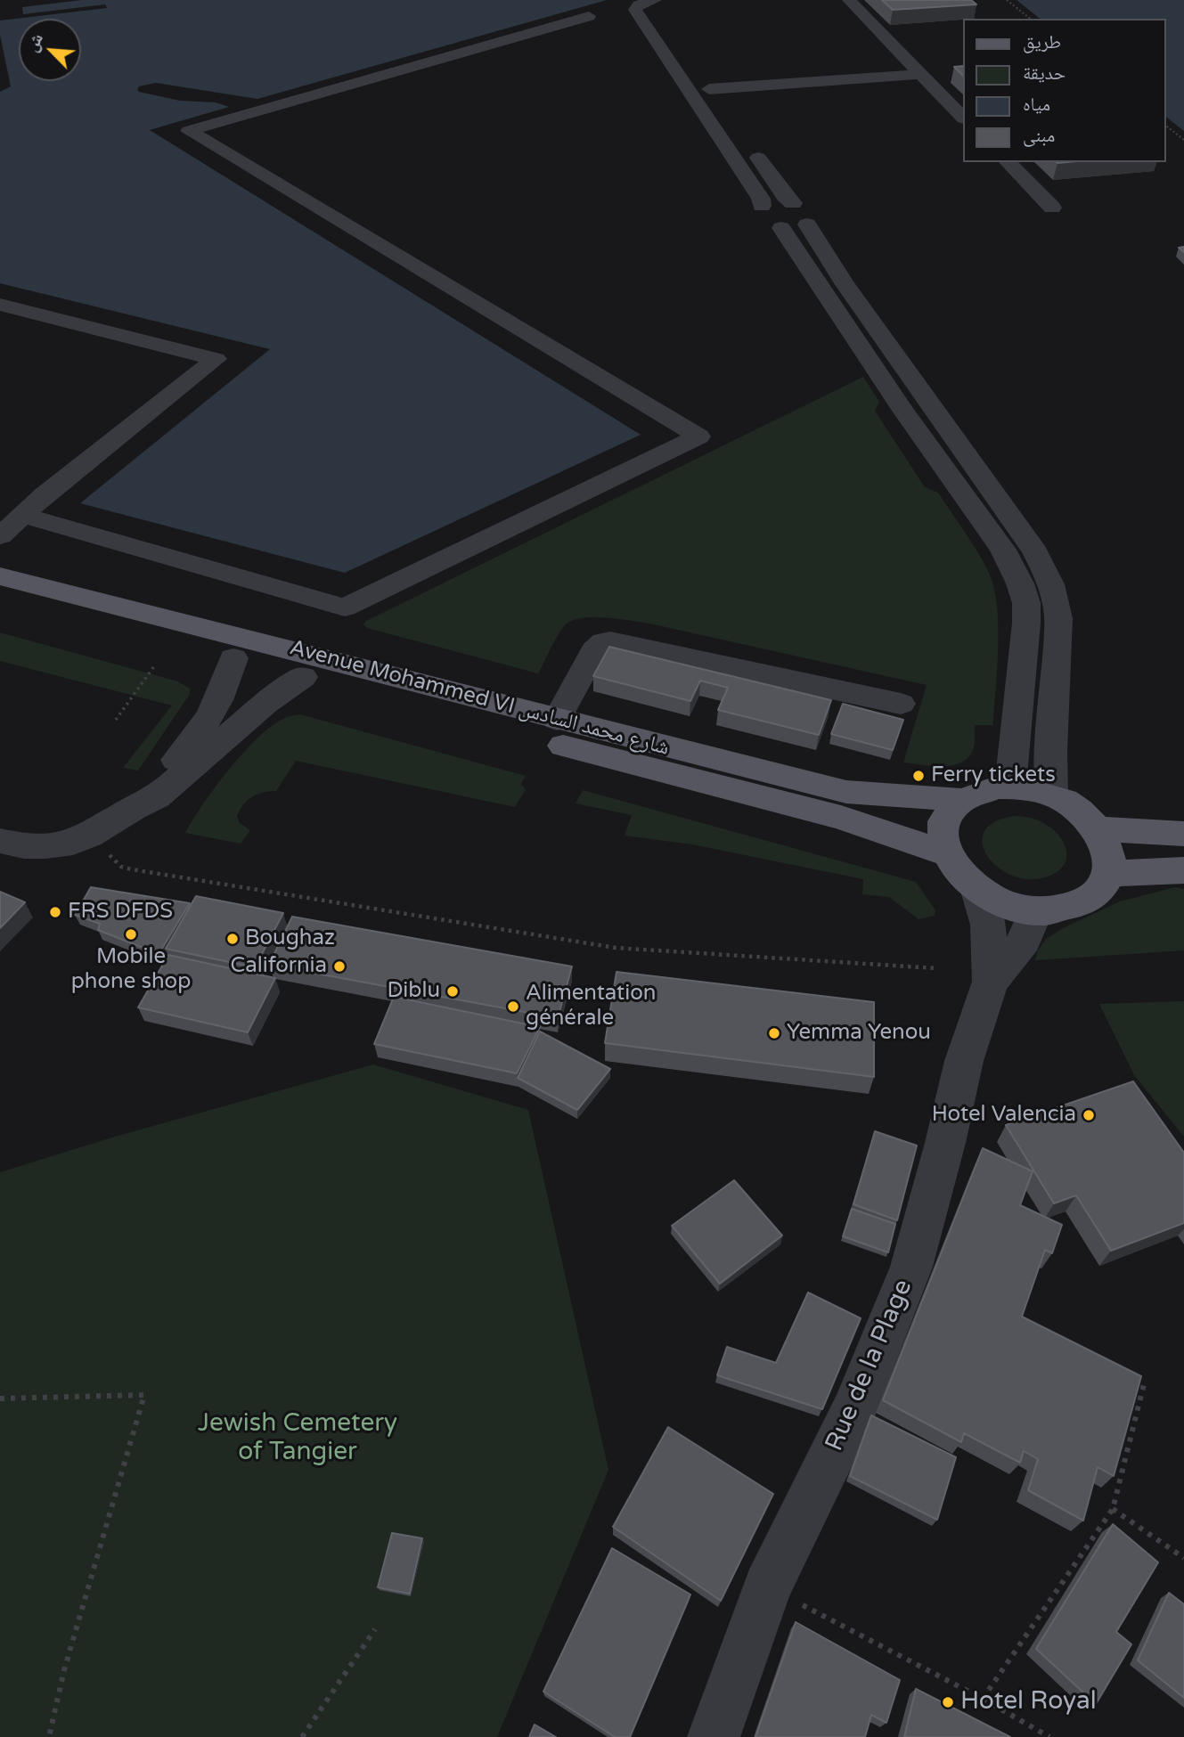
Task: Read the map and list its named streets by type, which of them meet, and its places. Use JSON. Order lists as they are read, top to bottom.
{
  "streets": {
    "main road": ["Avenue Mohammed VI شارع محمد السادس"],
    "street": ["Rue de la Plage"]
  },
  "parks": ["Jewish Cemetery of Tangier"],
  "places": [
    "Ferry tickets",
    "FRS DFDS",
    "Mobile phone shop",
    "Boughaz",
    "California",
    "Diblu",
    "Alimentation générale",
    "Yemma Yenou",
    "Hotel Valencia",
    "Hotel Royal"
  ],
  "legend": [
    "طريق",
    "حديقة",
    "مياه",
    "مبنى"
  ],
  "north": "top left"
}
